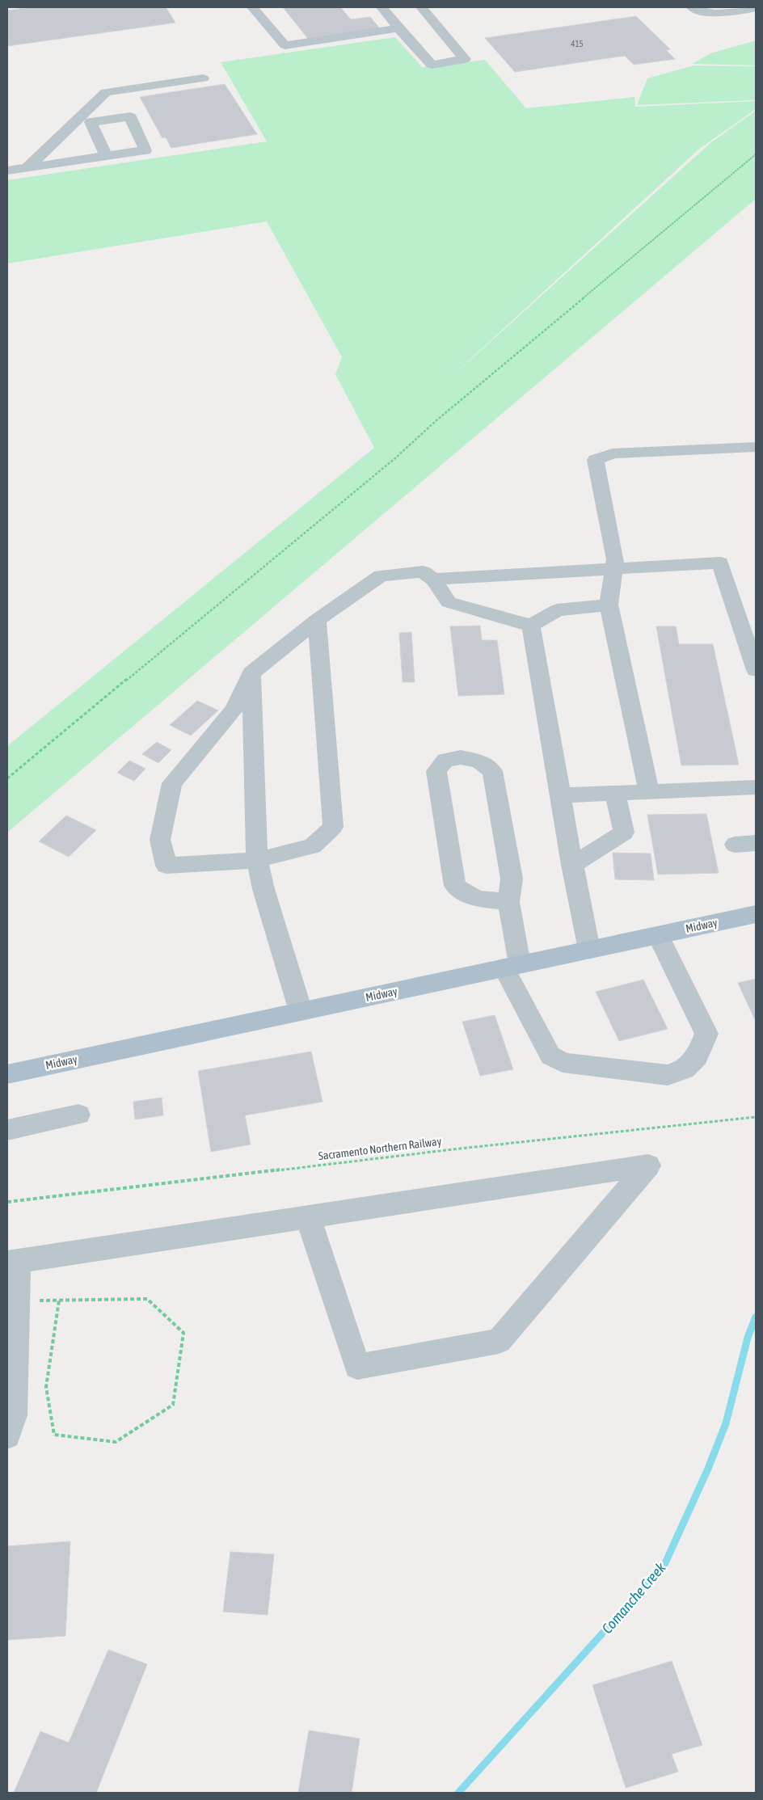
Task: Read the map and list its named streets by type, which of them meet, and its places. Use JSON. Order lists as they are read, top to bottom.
{
  "streets": {
    "main road": ["Midway"],
    "path": ["Sacramento Northern Railway"]
  },
  "water": ["Comanche Creek"],
  "house_numbers": ["415"]
}
